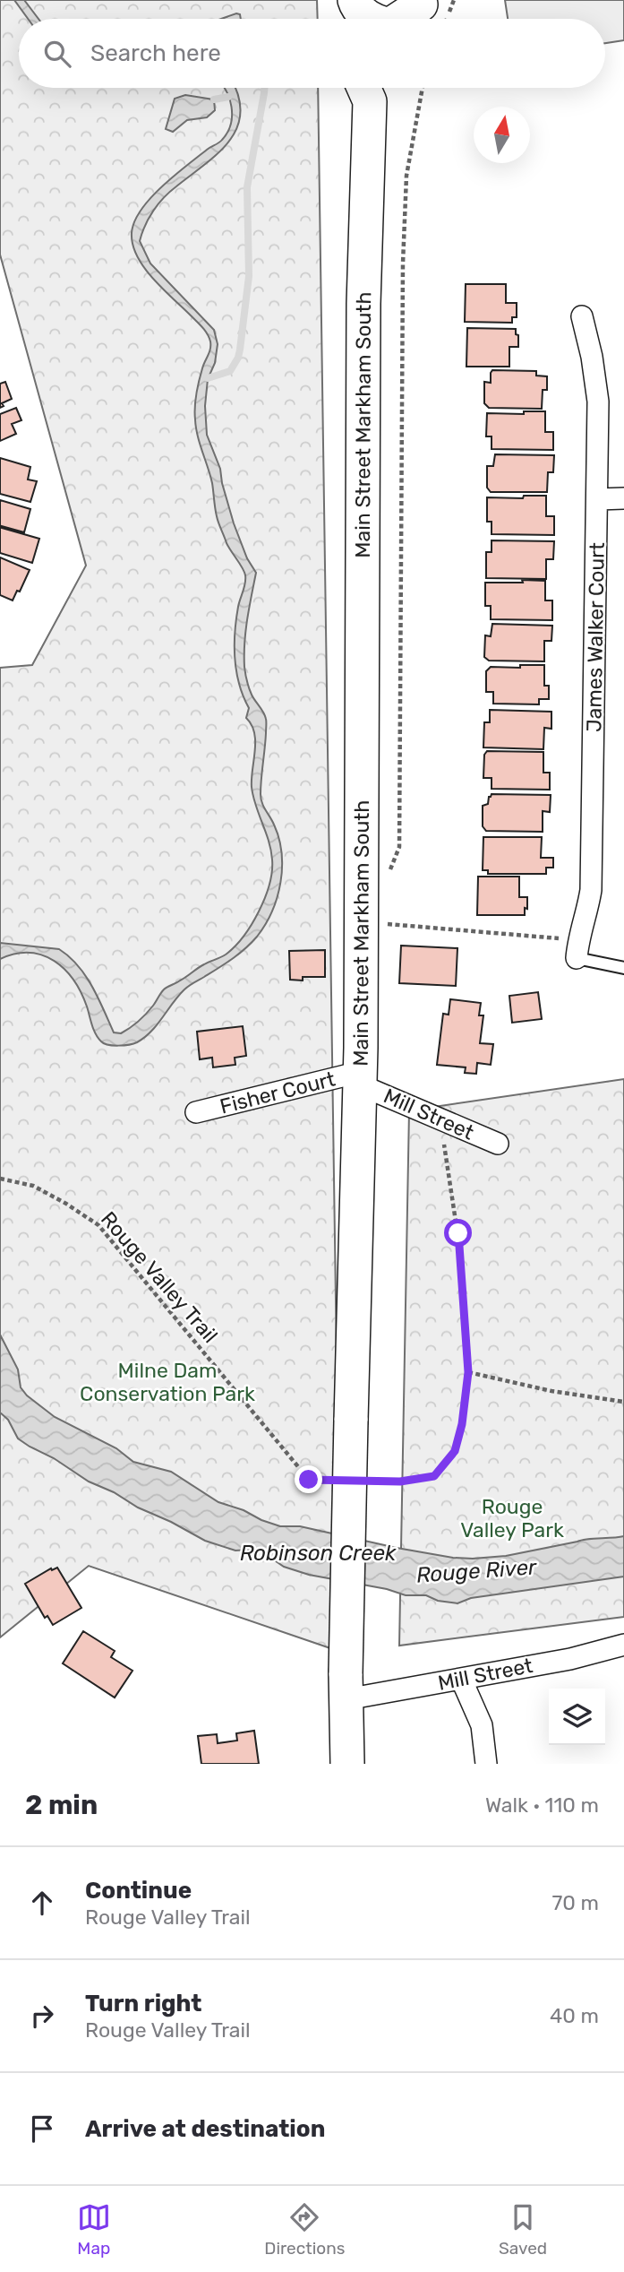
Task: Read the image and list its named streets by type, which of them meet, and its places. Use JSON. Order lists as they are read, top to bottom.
{
  "streets": {
    "main road": ["Main Street Markham South"],
    "street": ["James Walker Court", "Fisher Court", "Mill Street"],
    "path": ["Rouge Valley Trail"]
  },
  "crossings": [
    ["Main Street Markham South", "Fisher Court"],
    ["Main Street Markham South", "Mill Street"],
    ["Fisher Court", "Mill Street"]
  ],
  "water": ["Robinson Creek", "Rouge River"],
  "parks": ["Milne Dam Conservation Park", "Rouge Valley Park"],
  "north": "top",
  "page": {
    "search": "Search here",
    "heading": ["2 min", "Walk · 110 m"],
    "list": [
      ["Continue", "Rouge Valley Trail", "70 m"],
      ["Turn right", "Rouge Valley Trail", "40 m"],
      "Arrive at destination"
    ],
    "nav": ["Map", "Directions", "Saved"]
  }
}
